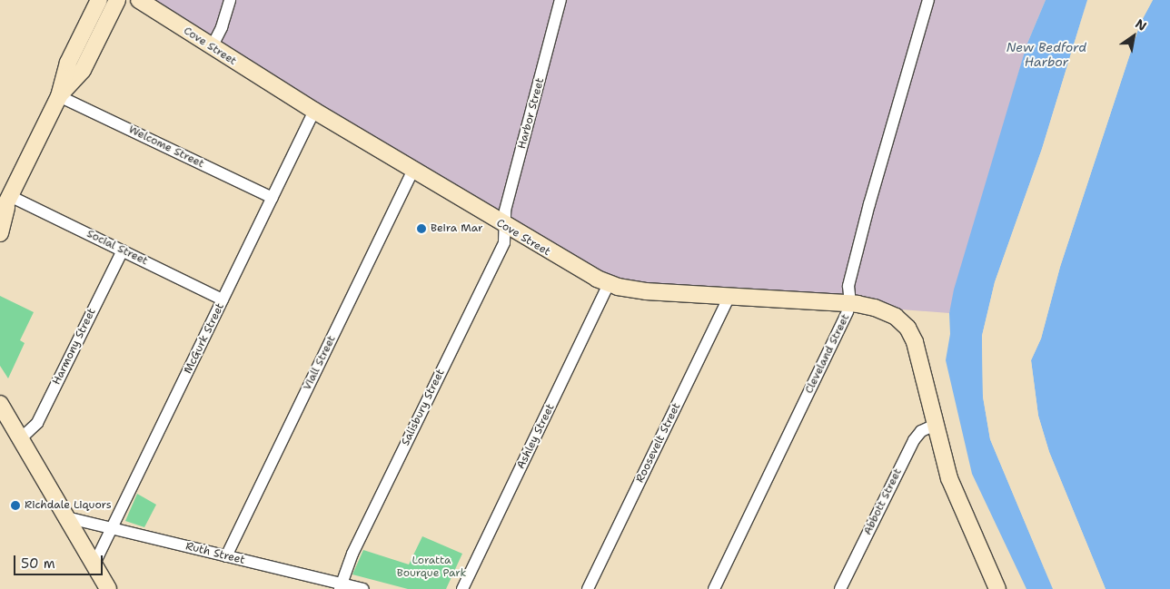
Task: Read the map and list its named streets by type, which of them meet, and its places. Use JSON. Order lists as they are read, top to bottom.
{
  "streets": {
    "main road": ["Cove Street"],
    "street": [
      "Harbor Street",
      "Welcome Street",
      "Social Street",
      "McGurk Street",
      "Harmony Street",
      "Cleveland Street",
      "Viall Street",
      "Salisbury Street",
      "Ashley Street",
      "Roosevelt Street",
      "Abbott Street",
      "Ruth Street"
    ]
  },
  "crossings": [
    ["Cove Street", "Harbor Street"],
    ["Cove Street", "McGurk Street"],
    ["Cove Street", "Cleveland Street"],
    ["Cove Street", "Viall Street"],
    ["Cove Street", "Salisbury Street"],
    ["Cove Street", "Ashley Street"],
    ["Cove Street", "Roosevelt Street"],
    ["Cove Street", "Abbott Street"],
    ["Harbor Street", "Salisbury Street"],
    ["Welcome Street", "McGurk Street"],
    ["Social Street", "McGurk Street"],
    ["Social Street", "Harmony Street"],
    ["McGurk Street", "Ruth Street"],
    ["Viall Street", "Ruth Street"],
    ["Salisbury Street", "Ruth Street"]
  ],
  "water": ["New Bedford Harbor"],
  "parks": ["Loratta Bourque Park"],
  "places": ["Beira Mar", "Richdale Liquors"],
  "scale_bar": "50 m",
  "north": "top right"
}
